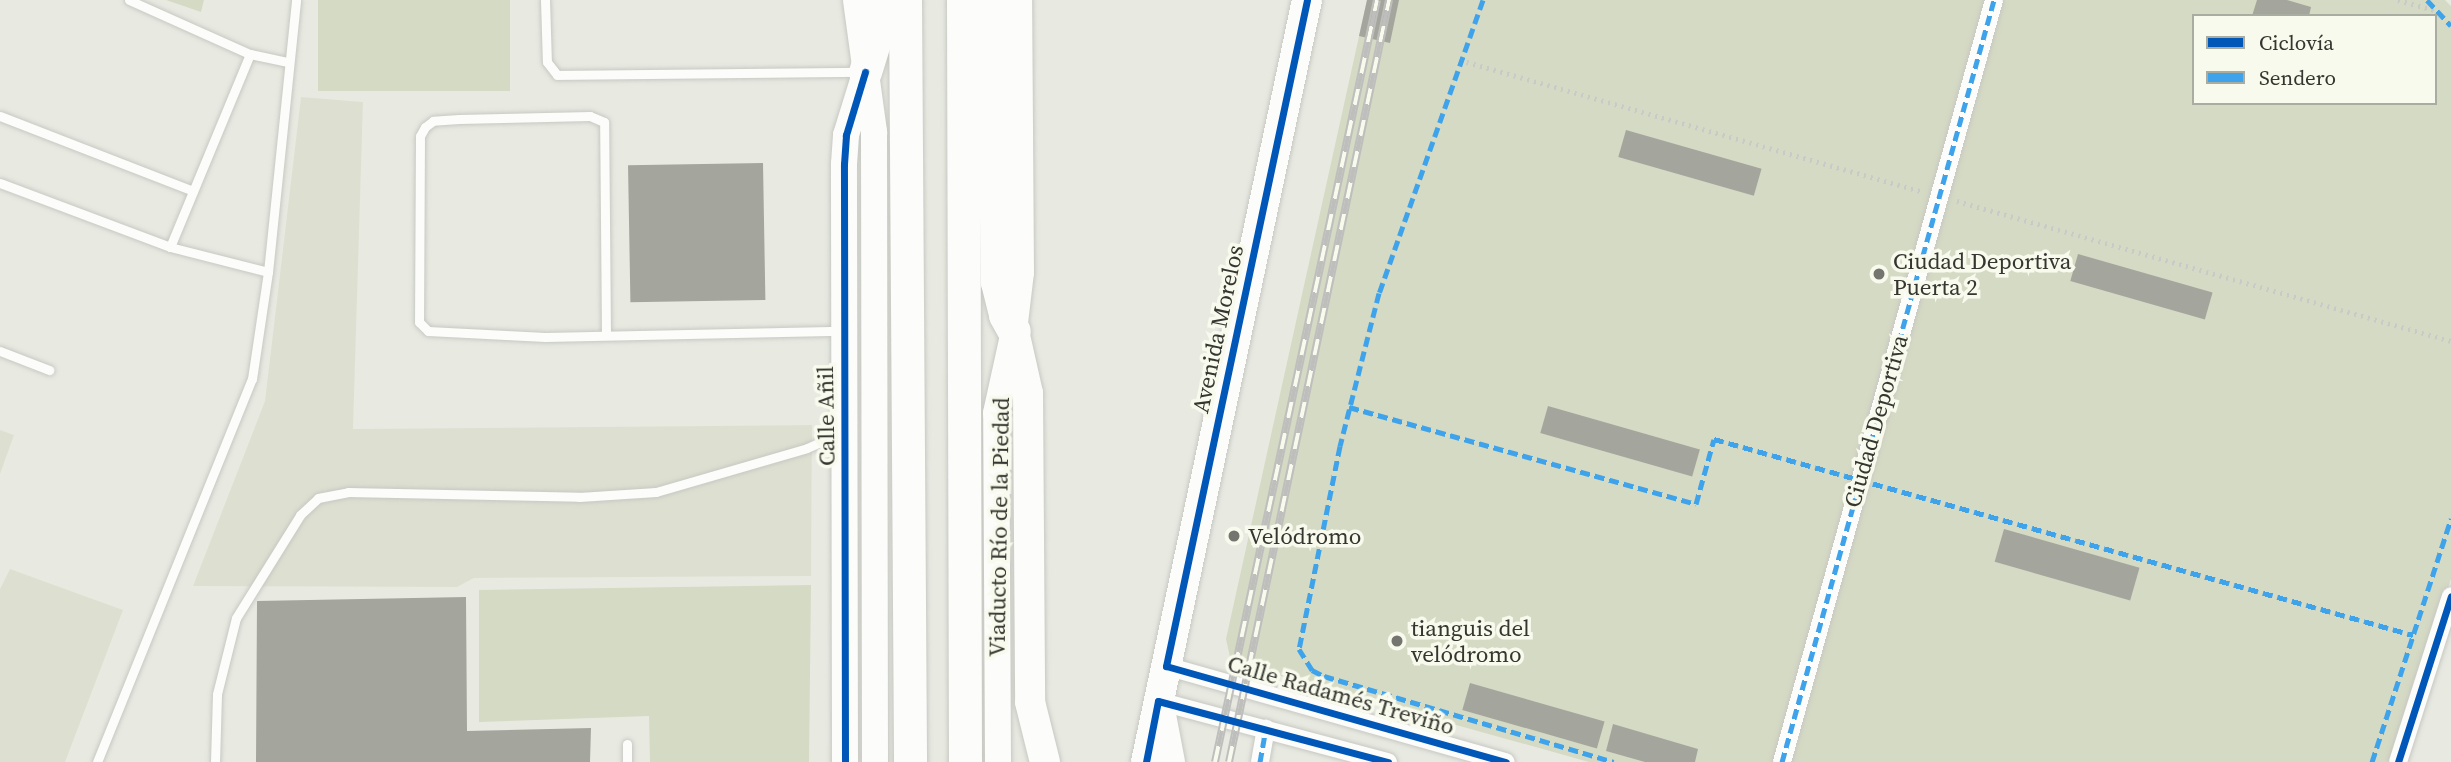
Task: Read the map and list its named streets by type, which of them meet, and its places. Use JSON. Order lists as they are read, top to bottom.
{
  "streets": {
    "highway": ["Viaducto Río de la Piedad"],
    "main road": ["Avenida Morelos", "Calle Añil"],
    "street": ["Ciudad Deportiva", "Calle Radamés Treviño"]
  },
  "crossings": [
    ["Avenida Morelos", "Calle Radamés Treviño"]
  ],
  "places": ["Ciudad Deportiva Puerta 2", "Velódromo", "tianguis del velódromo"],
  "legend": ["Ciclovía", "Sendero"]
}
